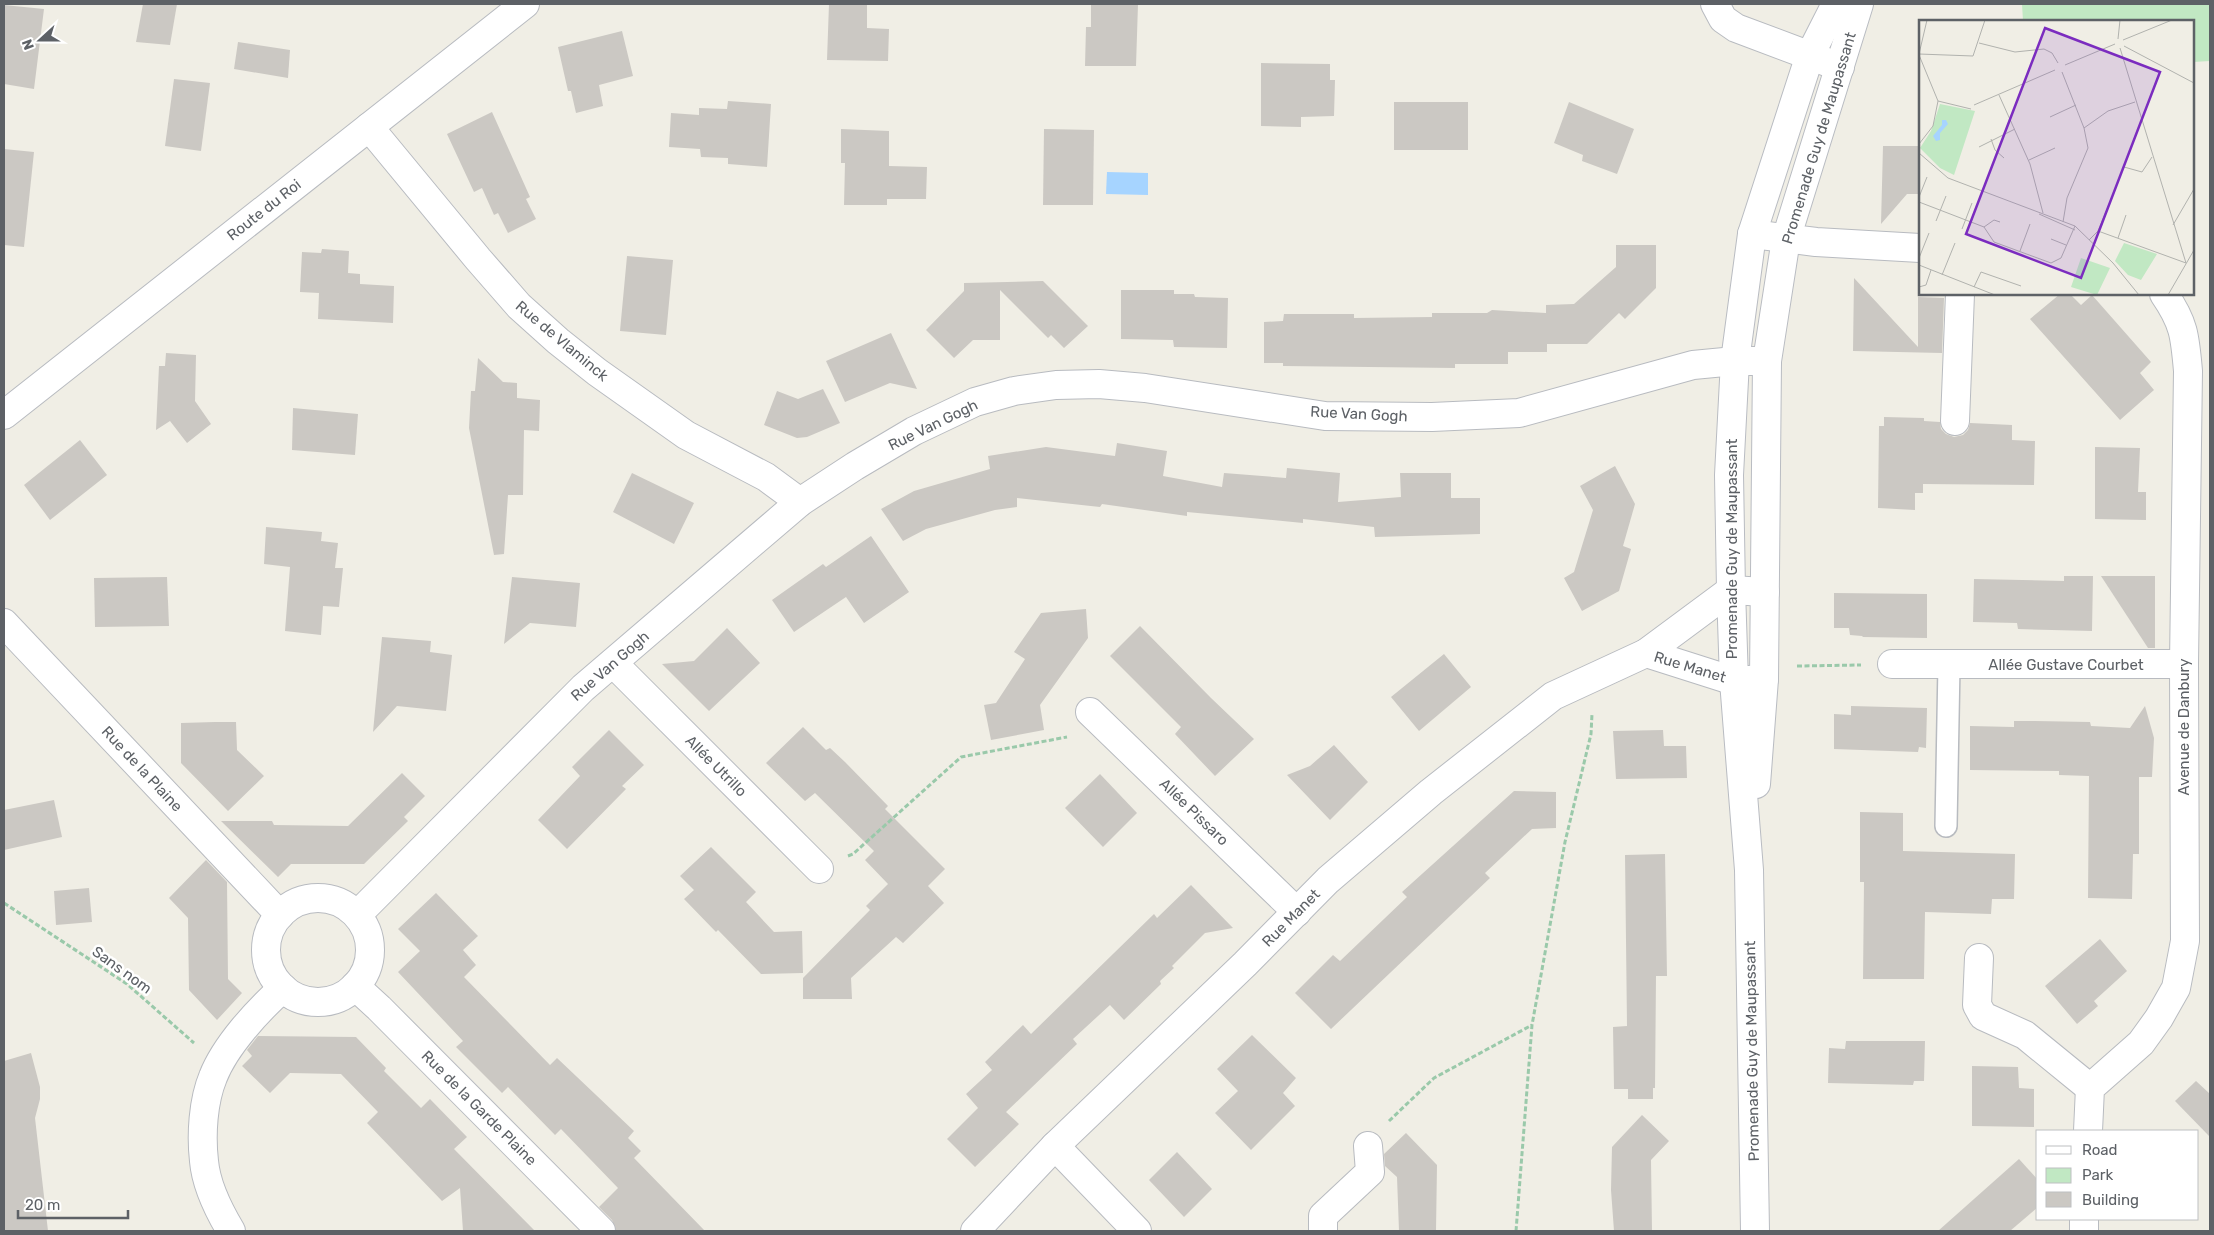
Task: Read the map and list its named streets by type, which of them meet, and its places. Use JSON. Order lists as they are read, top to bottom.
{
  "streets": {
    "street": [
      "Promenade Guy de Maupassant",
      "Route du Roi",
      "Rue de Vlaminck",
      "Rue Van Gogh",
      "Allée Gustave Courbet",
      "Rue Manet",
      "Avenue de Danbury",
      "Allée Utrillo",
      "Rue de la Plaine",
      "Allée Pissaro",
      "Rue de la Garde Plaine"
    ],
    "path": ["Sans nom"]
  },
  "crossings": [
    ["Promenade Guy de Maupassant", "Rue Van Gogh"],
    ["Promenade Guy de Maupassant", "Rue Manet"],
    ["Route du Roi", "Rue de Vlaminck"],
    ["Rue de Vlaminck", "Rue Van Gogh"],
    ["Rue Van Gogh", "Allée Utrillo"],
    ["Rue Van Gogh", "Rue de la Plaine"],
    ["Rue Van Gogh", "Rue de la Garde Plaine"],
    ["Allée Gustave Courbet", "Avenue de Danbury"],
    ["Rue Manet", "Allée Pissaro"],
    ["Rue de la Plaine", "Rue de la Garde Plaine"]
  ],
  "legend": ["Road", "Park", "Building"],
  "scale_bar": "20 m",
  "north": "left"
}
